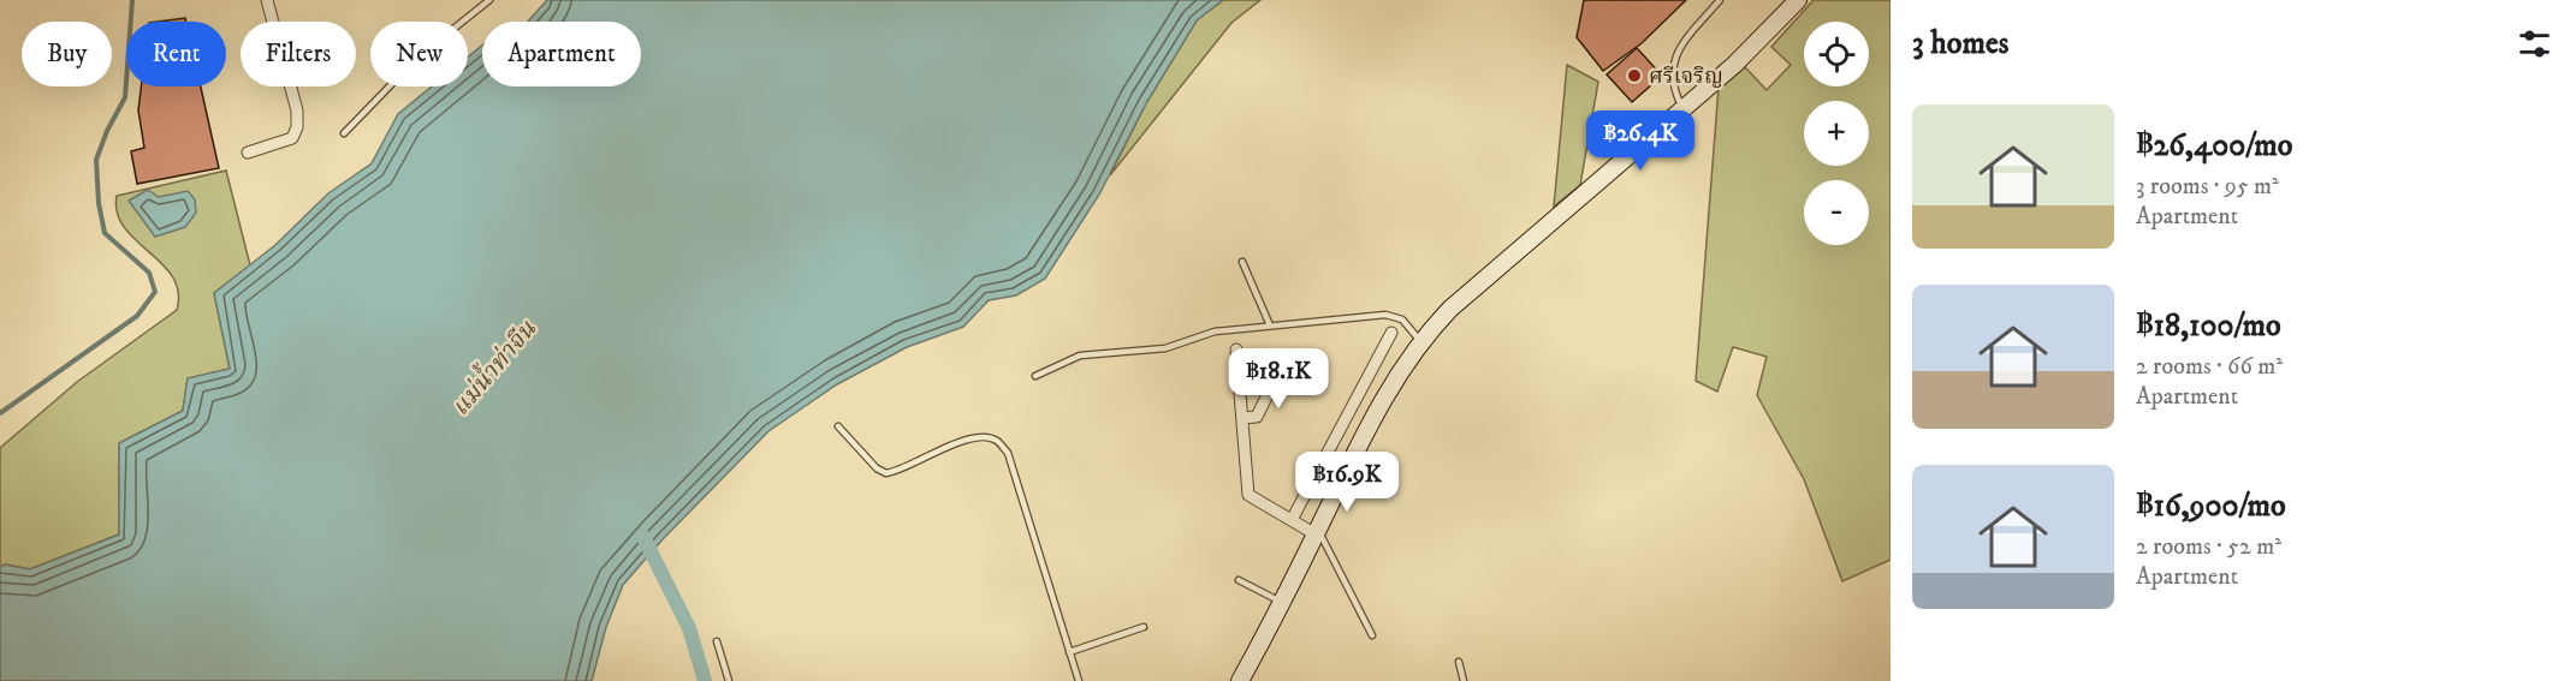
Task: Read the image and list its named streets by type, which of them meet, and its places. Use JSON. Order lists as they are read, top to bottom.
{
  "water": ["แม่น้ำท่าจีน"],
  "places": ["ศรีเจริญ"],
  "page": {
    "heading": "3 homes",
    "map_buttons": ["+", "−"],
    "chip": [
      "Buy",
      "Rent",
      "Filters",
      "New",
      "Apartment"
    ],
    "list": [
      {
        "name": "฿26,400/mo",
        "note": "3 rooms · 95 m² · Apartment"
      },
      {
        "name": "฿18,100/mo",
        "note": "2 rooms · 66 m² · Apartment"
      },
      {
        "name": "฿16,900/mo",
        "note": "2 rooms · 52 m² · Apartment"
      }
    ],
    "price": ["฿26.4K", "฿18.1K", "฿16.9K"]
  }
}
